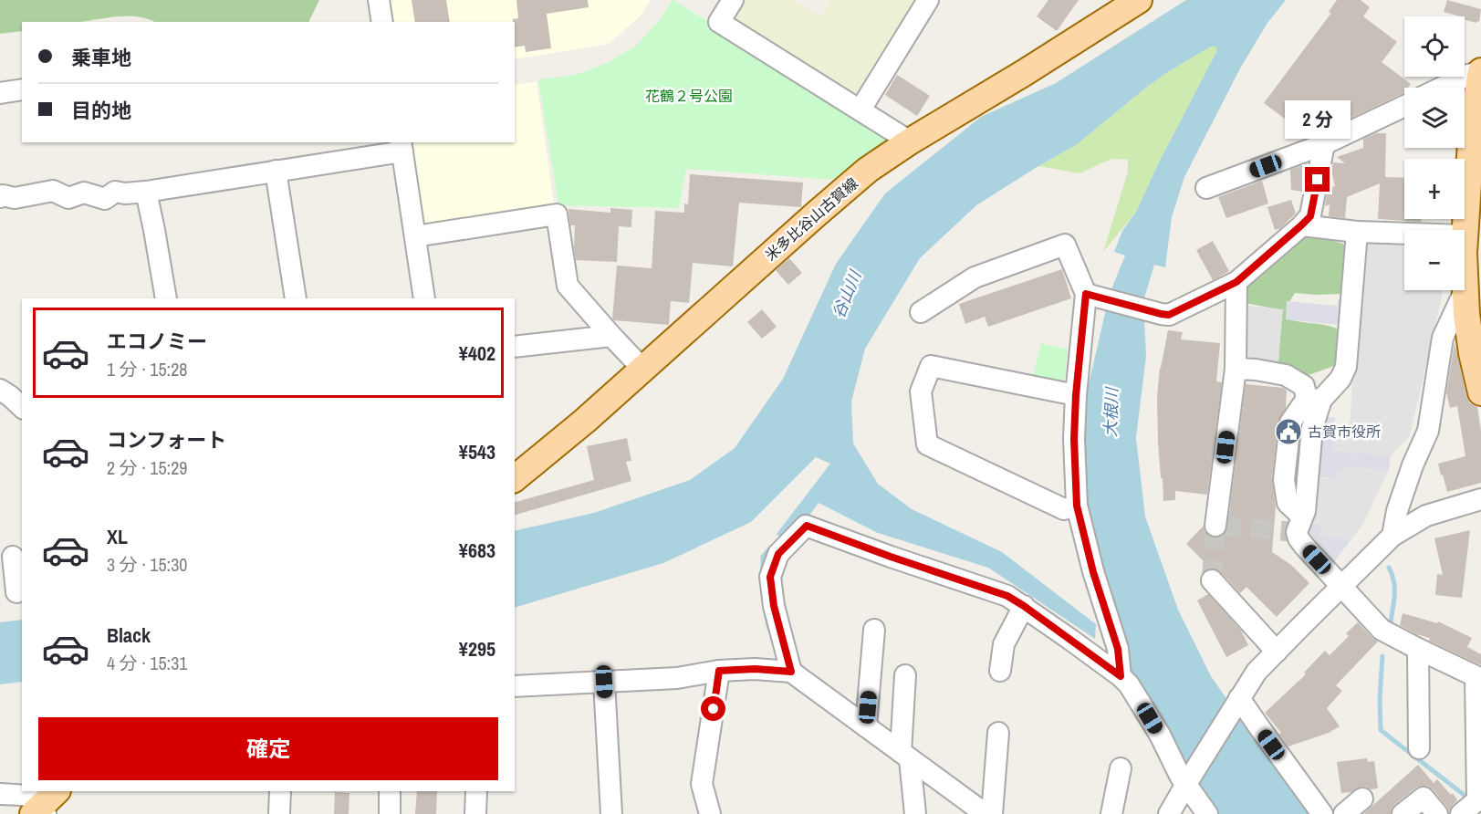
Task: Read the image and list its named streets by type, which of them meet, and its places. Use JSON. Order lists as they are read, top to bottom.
{
  "streets": {
    "main road": ["米多比谷山古賀線"]
  },
  "water": ["谷山川", "大根川"],
  "parks": ["花鶴２号公園"],
  "places": {
    "public building": ["古賀市役所"]
  },
  "page": {
    "map_buttons": ["+", "−"],
    "banner": ["乗車地", "目的地"],
    "bubble": "2 分",
    "list": [
      {
        "name": "エコノミー",
        "note": "1 分 · 15:28",
        "value": "¥402"
      },
      {
        "name": "コンフォート",
        "note": "2 分 · 15:29",
        "value": "¥543"
      },
      {
        "name": "XL",
        "note": "3 分 · 15:30",
        "value": "¥683"
      },
      {
        "name": "Black",
        "note": "4 分 · 15:31",
        "value": "¥295"
      }
    ],
    "buttons": "確定"
  }
}
